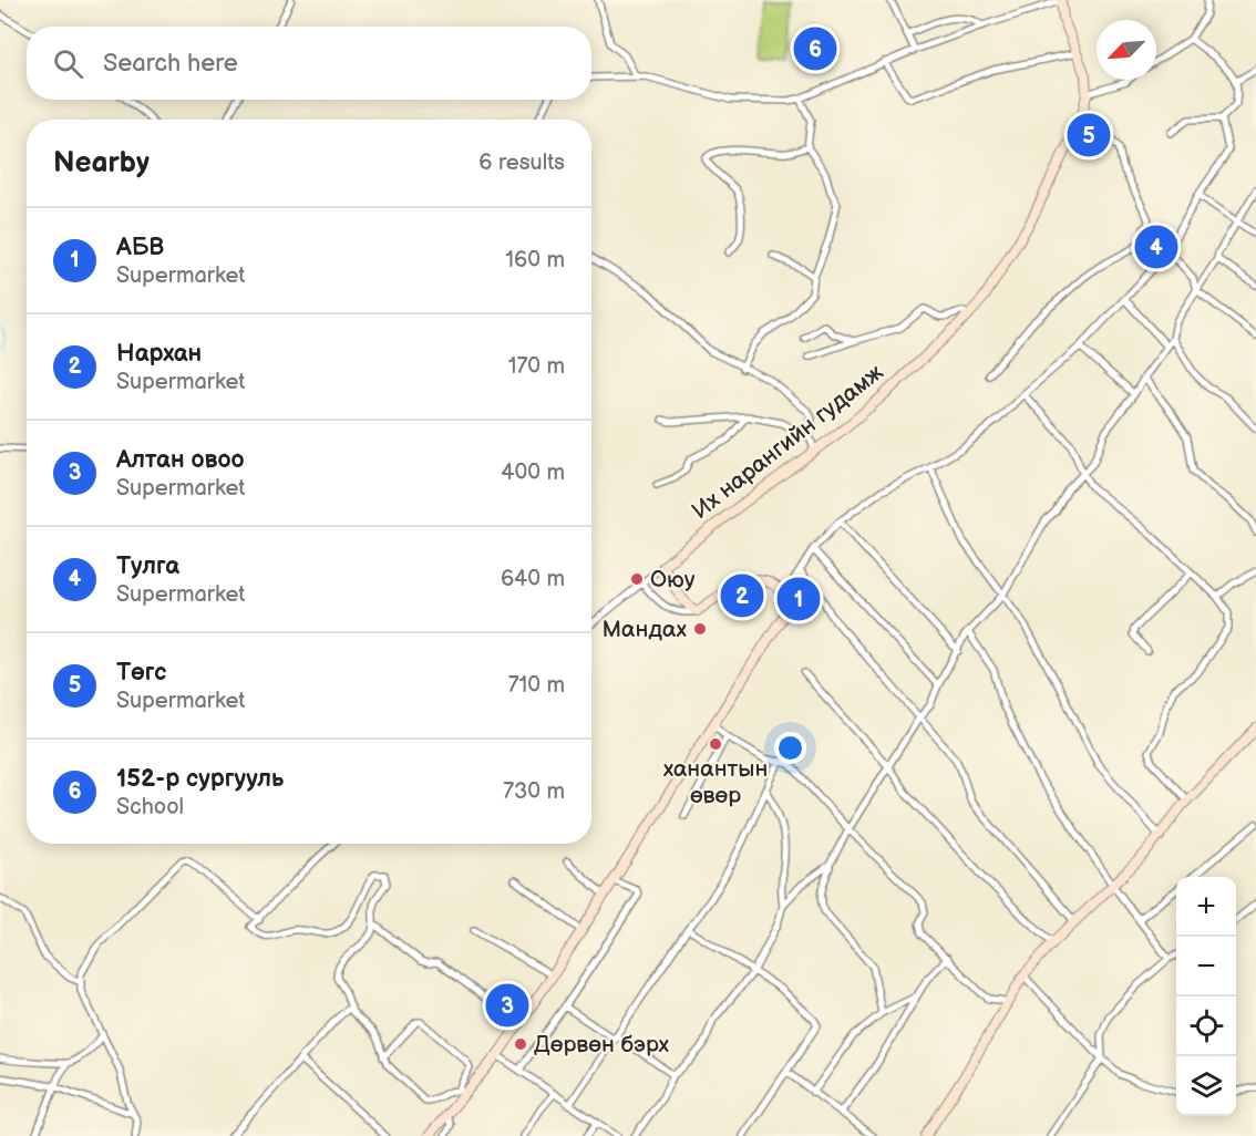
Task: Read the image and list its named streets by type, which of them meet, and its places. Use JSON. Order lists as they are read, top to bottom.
{
  "streets": {
    "main road": ["Их нарангийн гудамж"]
  },
  "places": [
    "Оюу",
    "Мандах",
    "ханантын өвөр",
    "Дөрвөн бэрх"
  ],
  "north": "bottom left",
  "page": {
    "pins": [
      "6",
      "5",
      "4",
      "2",
      "1",
      "3"
    ],
    "search": "Search here",
    "heading": ["Nearby", "6 results"],
    "list": [
      {
        "mark": "1",
        "name": "АБВ",
        "note": "Supermarket",
        "value": "160 m"
      },
      {
        "mark": "2",
        "name": "Нархан",
        "note": "Supermarket",
        "value": "170 m"
      },
      {
        "mark": "3",
        "name": "Алтан овоо",
        "note": "Supermarket",
        "value": "400 m"
      },
      {
        "mark": "4",
        "name": "Тулга",
        "note": "Supermarket",
        "value": "640 m"
      },
      {
        "mark": "5",
        "name": "Төгс",
        "note": "Supermarket",
        "value": "710 m"
      },
      {
        "mark": "6",
        "name": "152-р сургууль",
        "note": "School",
        "value": "730 m"
      }
    ],
    "map_buttons": ["+", "−"]
  }
}
